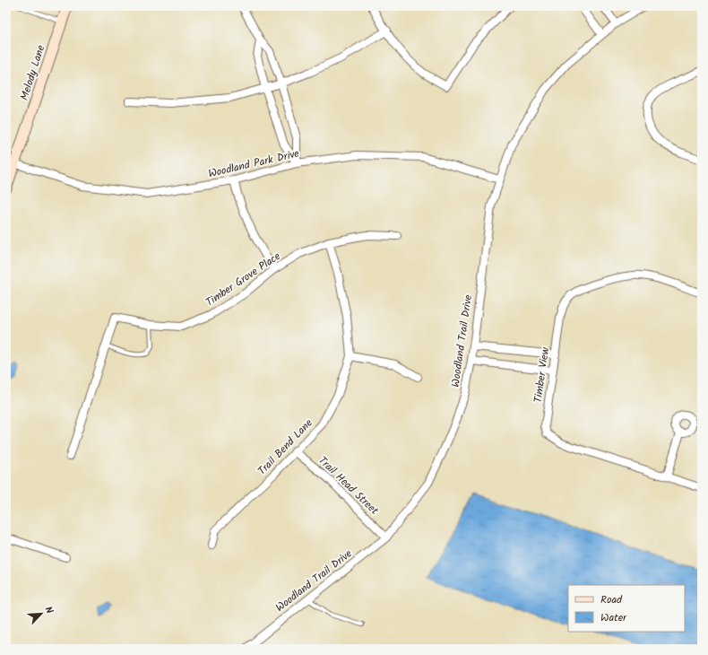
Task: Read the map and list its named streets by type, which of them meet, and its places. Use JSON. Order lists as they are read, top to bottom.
{
  "streets": {
    "street": [
      "Melody Lane",
      "Woodland Park Drive",
      "Timber Grove Place",
      "Woodland Trail Drive",
      "Timber View",
      "Trail Bend Lane",
      "Trail Head Street"
    ]
  },
  "crossings": [
    ["Melody Lane", "Woodland Park Drive"],
    ["Woodland Park Drive", "Woodland Trail Drive"],
    ["Timber Grove Place", "Trail Bend Lane"],
    ["Woodland Trail Drive", "Trail Head Street"],
    ["Trail Bend Lane", "Trail Head Street"]
  ],
  "legend": ["Road", "Water"],
  "north": "top right"
}
